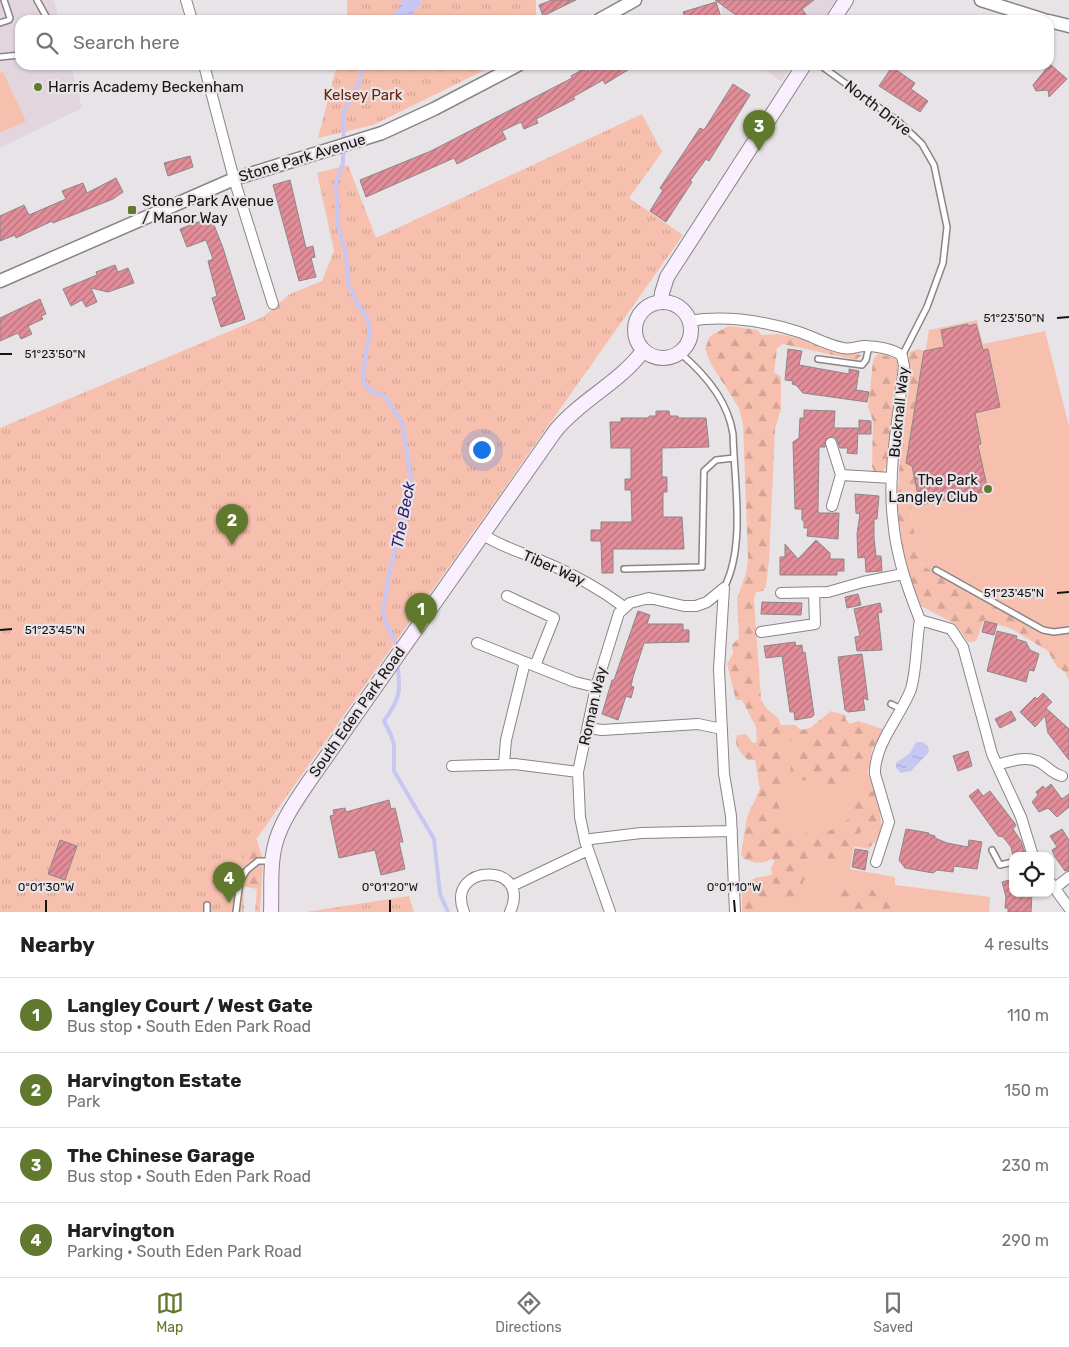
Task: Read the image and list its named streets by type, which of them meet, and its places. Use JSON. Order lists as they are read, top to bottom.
{
  "streets": {
    "main road": ["South Eden Park Road"],
    "street": [
      "Stone Park Avenue",
      "Bucknall Way",
      "Tiber Way",
      "Roman Way"
    ],
    "lane": ["North Drive"]
  },
  "crossings": [
    ["North Drive", "Bucknall Way"],
    ["Bucknall Way", "South Eden Park Road"],
    ["Tiber Way", "Roman Way"],
    ["Tiber Way", "South Eden Park Road"]
  ],
  "water": ["The Beck"],
  "parks": ["Kelsey Park"],
  "places": {
    "other": ["Harris Academy Beckenham", "The Park Langley Club"],
    "transit": ["Stone Park Avenue / Manor Way"]
  },
  "page": {
    "search": "Search here",
    "pins": [
      "3",
      "2",
      "1",
      "4"
    ],
    "heading": ["Nearby", "4 results"],
    "list": [
      {
        "mark": "1",
        "name": "Langley Court / West Gate",
        "note": "Bus stop · South Eden Park Road",
        "value": "110 m"
      },
      {
        "mark": "2",
        "name": "Harvington Estate",
        "note": "Park",
        "value": "150 m"
      },
      {
        "mark": "3",
        "name": "The Chinese Garage",
        "note": "Bus stop · South Eden Park Road",
        "value": "230 m"
      },
      {
        "mark": "4",
        "name": "Harvington",
        "note": "Parking · South Eden Park Road",
        "value": "290 m"
      }
    ],
    "nav": ["Map", "Directions", "Saved"]
  },
  "coordinates": [
    "51°23'50\"N",
    "51°23'45\"N",
    "0°01'30\"W",
    "0°01'20\"W",
    "0°01'10\"W"
  ]
}
